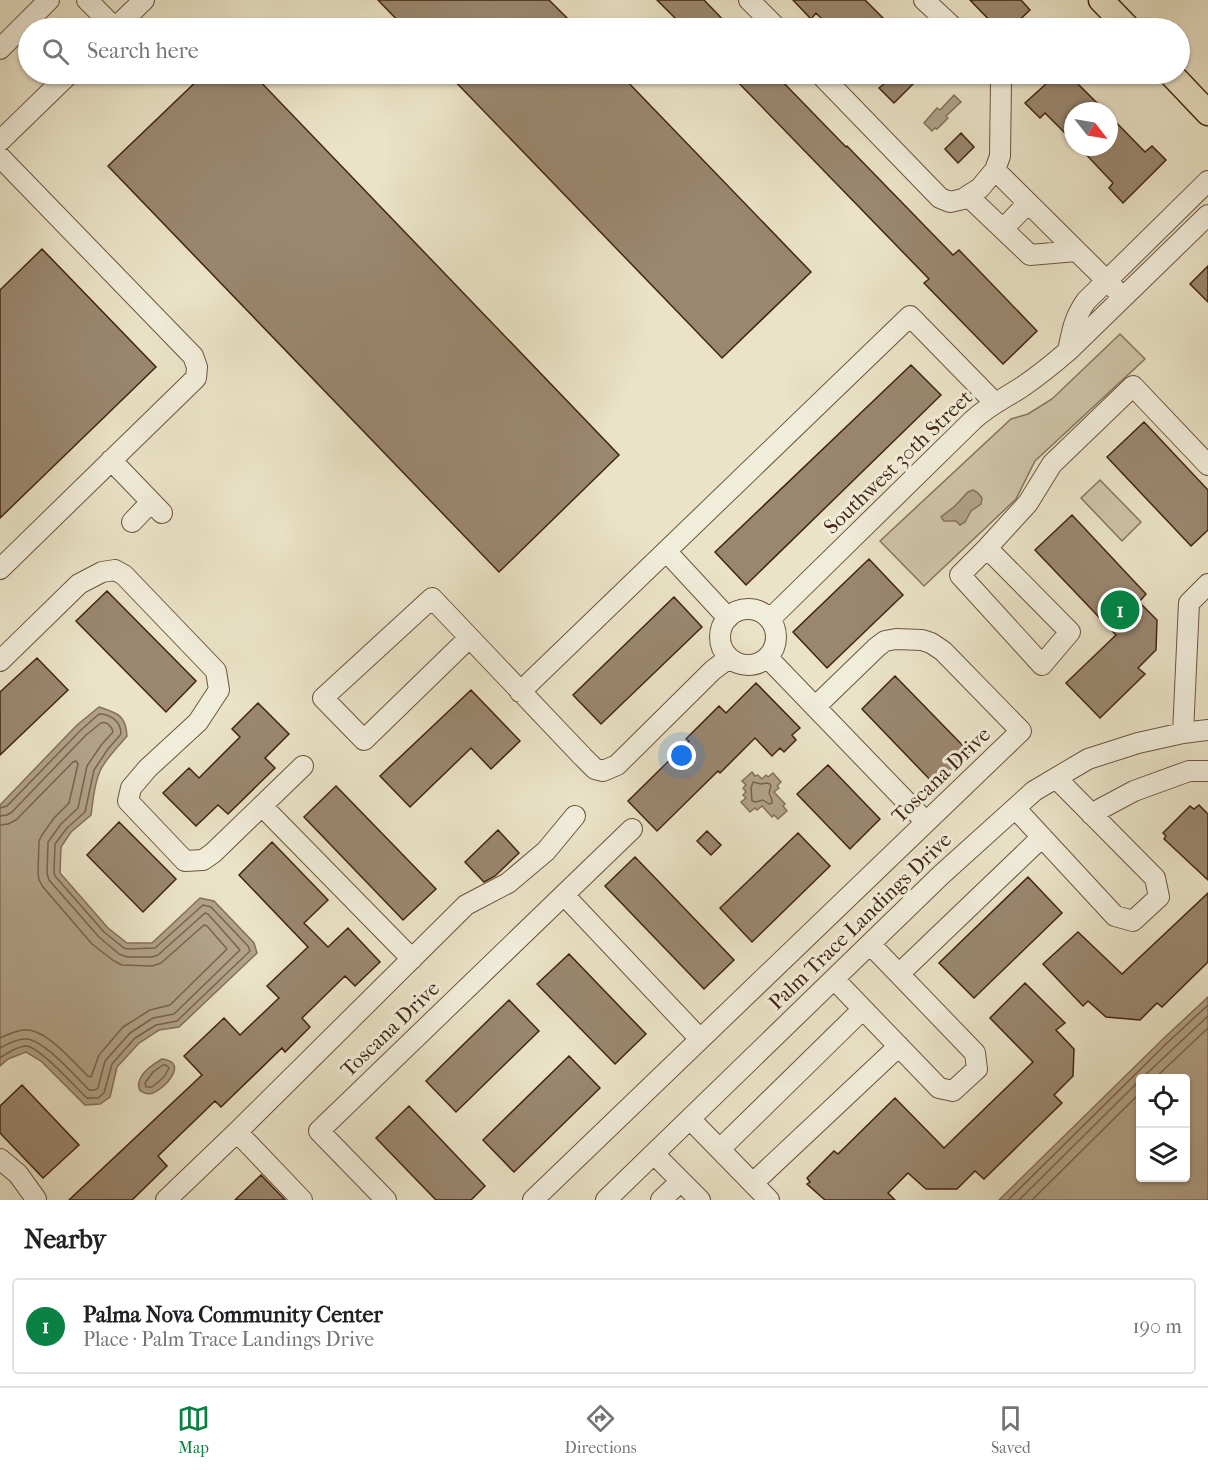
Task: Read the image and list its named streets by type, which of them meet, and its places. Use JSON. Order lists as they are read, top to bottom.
{
  "streets": {
    "street": ["Southwest 30th Street", "Toscana Drive", "Palm Trace Landings Drive"]
  },
  "north": "bottom right",
  "page": {
    "search": "Search here",
    "pins": "1",
    "heading": "Nearby",
    "list": [
      {
        "mark": "1",
        "name": "Palma Nova Community Center",
        "note": "Place · Palm Trace Landings Drive",
        "value": "190 m"
      }
    ],
    "nav": ["Map", "Directions", "Saved"]
  }
}
